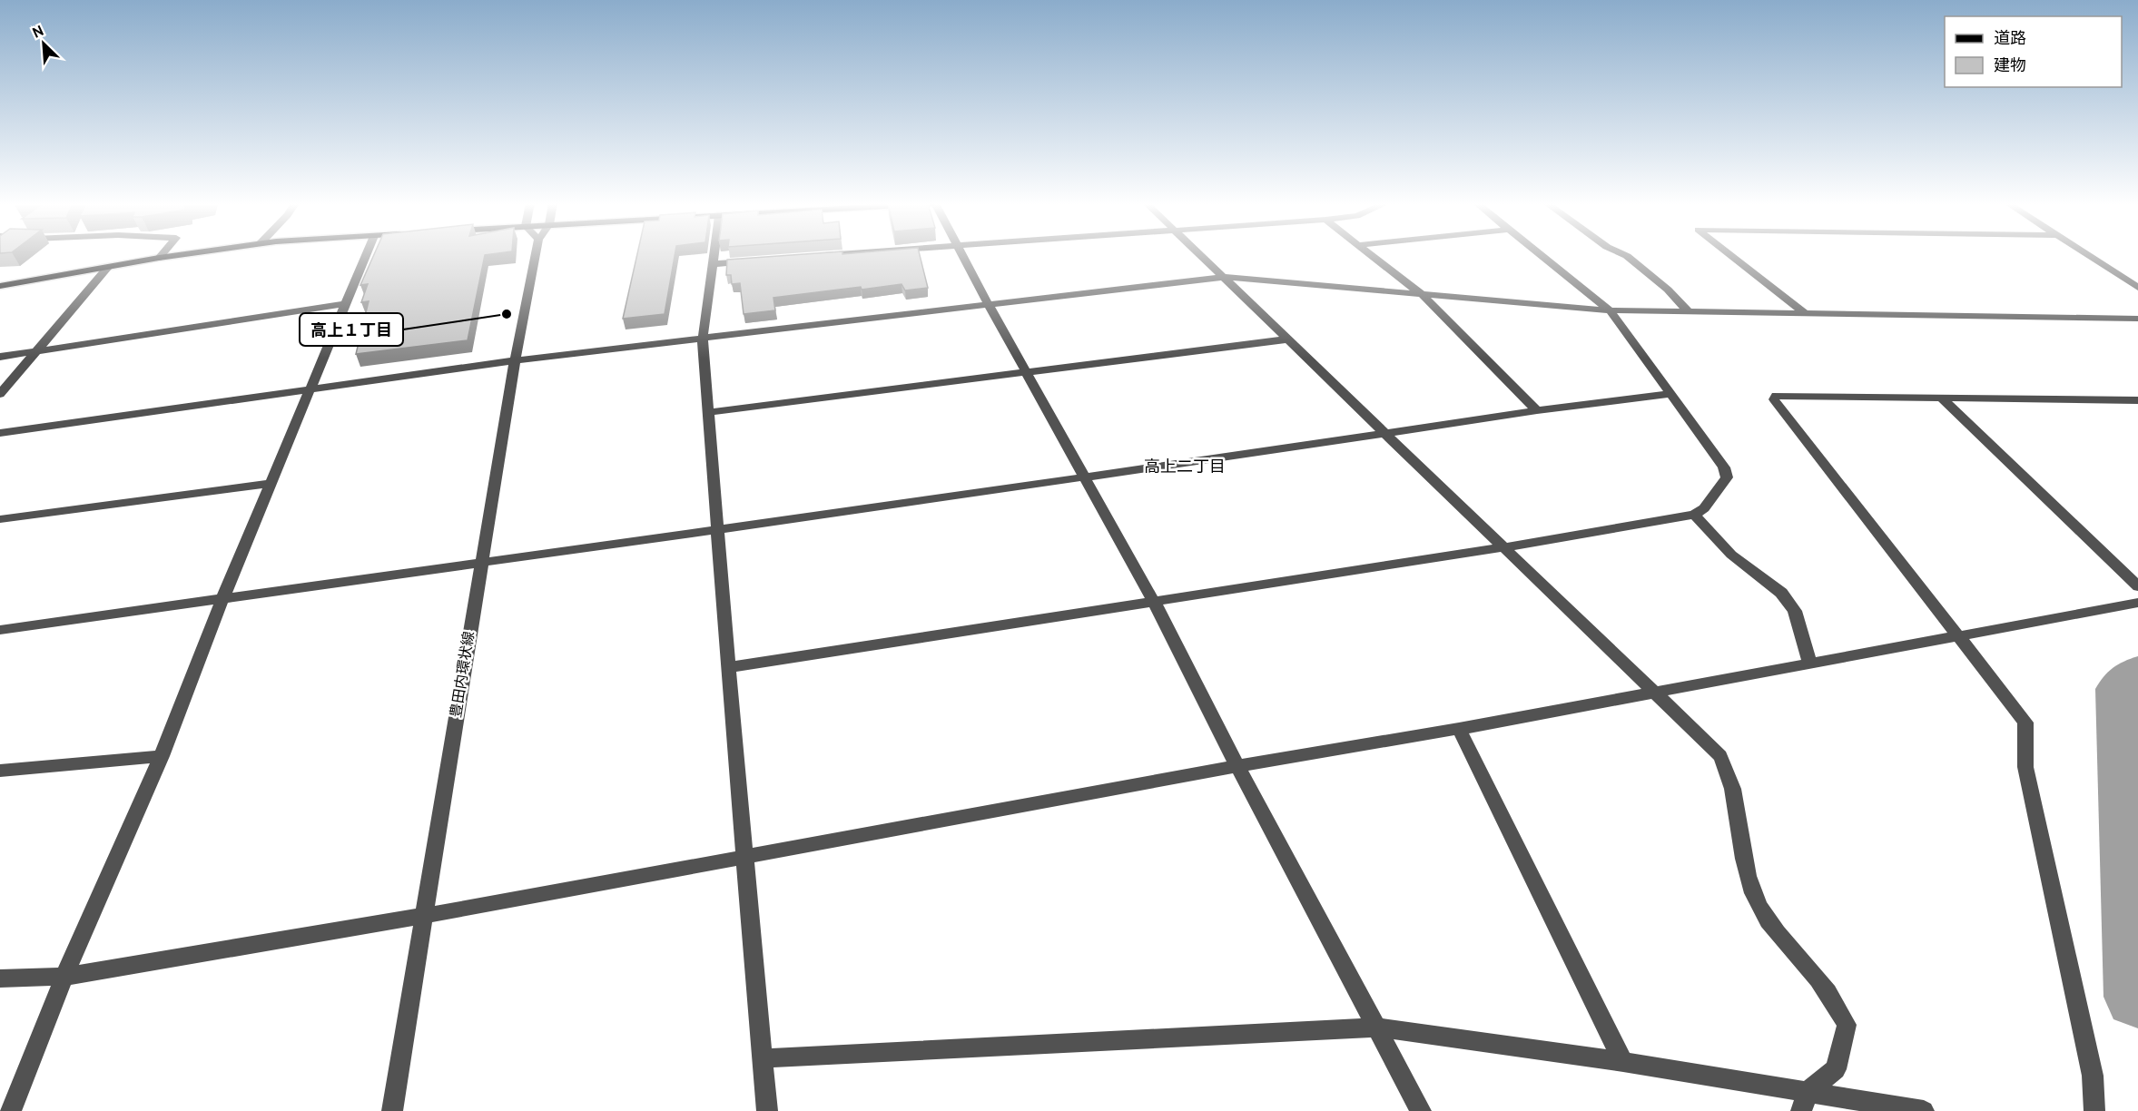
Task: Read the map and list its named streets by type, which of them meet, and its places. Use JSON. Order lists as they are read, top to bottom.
{
  "streets": {
    "street": ["豊田内環状線"]
  },
  "districts": ["高上二丁目"],
  "places": ["高上１丁目"],
  "legend": ["道路", "建物"],
  "north": "top left"
}
